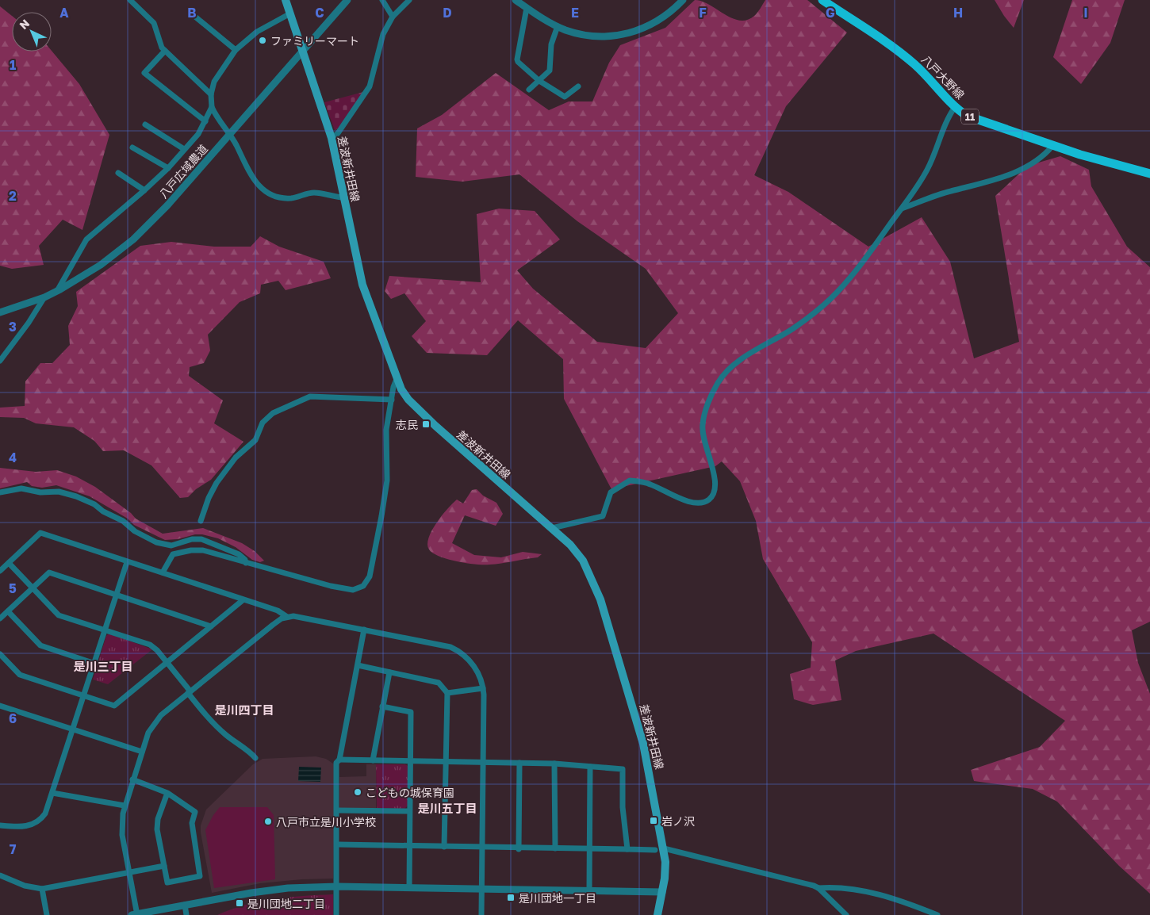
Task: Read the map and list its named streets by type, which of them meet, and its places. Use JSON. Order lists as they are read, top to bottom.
{
  "streets": {
    "main road": ["八戸大野線", "11", "差波新井田線"],
    "street": ["八戸広域農道"]
  },
  "crossings": [
    ["差波新井田線", "八戸広域農道"]
  ],
  "districts": ["是川三丁目", "是川四丁目", "是川五丁目"],
  "places": {
    "other": ["ファミリーマート", "こどもの城保育園", "八戸市立是川小学校"],
    "transit": [
      "志民",
      "岩ノ沢",
      "是川団地一丁目",
      "是川団地二丁目"
    ]
  },
  "north": "top left",
  "grid": {
    "columns": [
      "A",
      "B",
      "C",
      "D",
      "E",
      "F",
      "G",
      "H",
      "I"
    ],
    "rows": [
      "1",
      "2",
      "3",
      "4",
      "5",
      "6",
      "7"
    ]
  }
}
